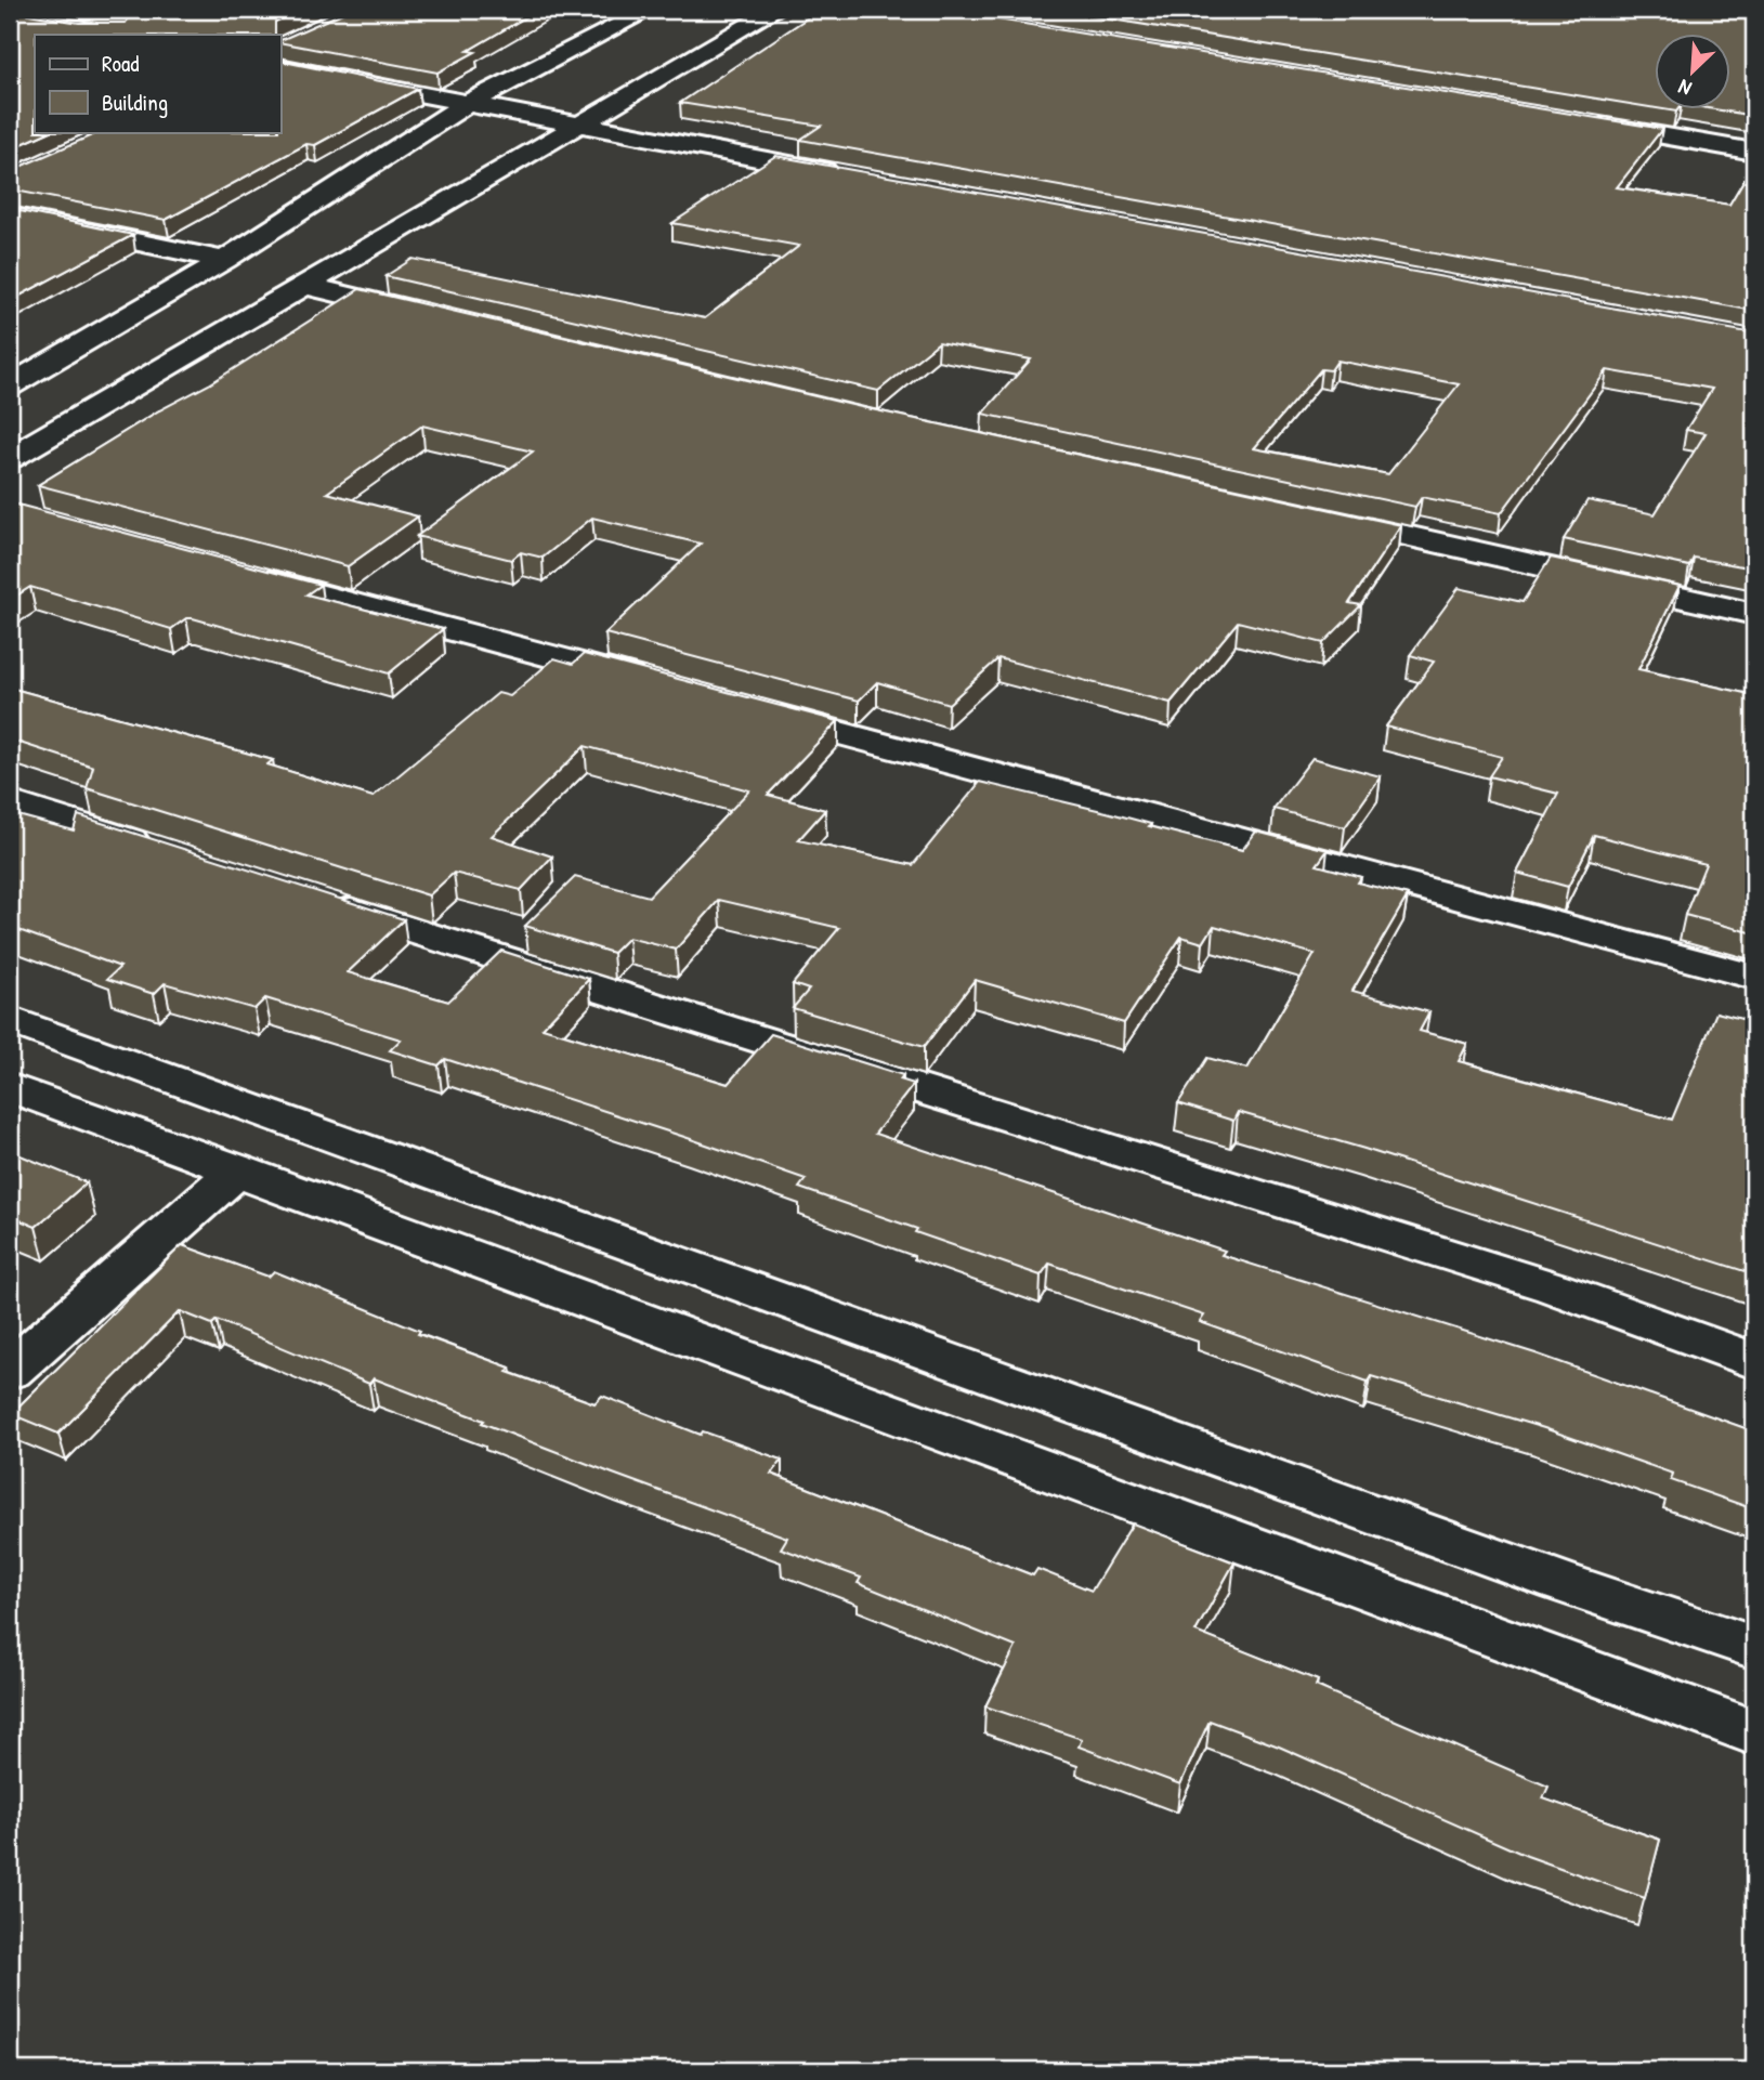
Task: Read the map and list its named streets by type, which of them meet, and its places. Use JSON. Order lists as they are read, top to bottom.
{
  "legend": ["Road", "Building"],
  "north": "bottom left"
}
